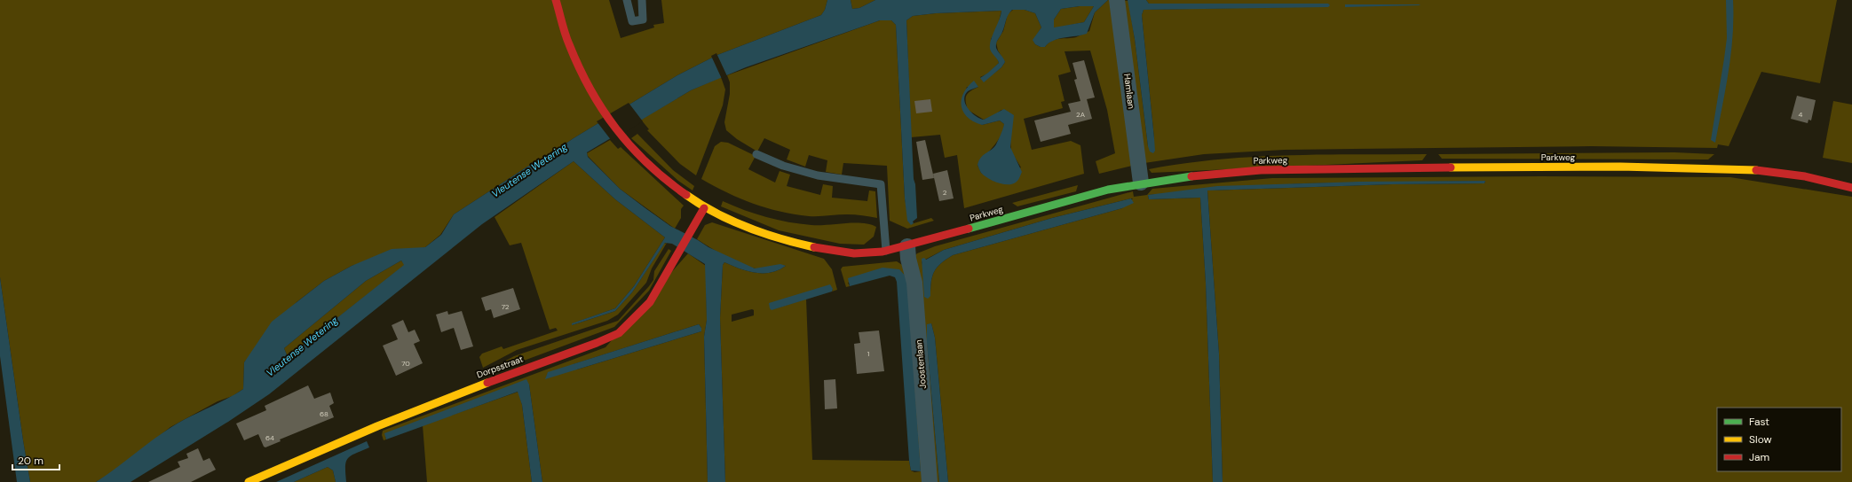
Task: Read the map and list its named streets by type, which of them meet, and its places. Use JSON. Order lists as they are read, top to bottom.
{
  "streets": {
    "street": [
      "Hamlaan",
      "Parkweg",
      "Joostenlaan",
      "Dorpsstraat"
    ]
  },
  "crossings": [
    ["Hamlaan", "Parkweg"],
    ["Parkweg", "Joostenlaan"],
    ["Parkweg", "Dorpsstraat"]
  ],
  "water": ["Vleutense Wetering"],
  "house_numbers": [
    "2A",
    "4",
    "2",
    "72",
    "1",
    "70",
    "68",
    "64"
  ],
  "legend": ["Fast", "Slow", "Jam"],
  "scale_bar": "20 m"
}
